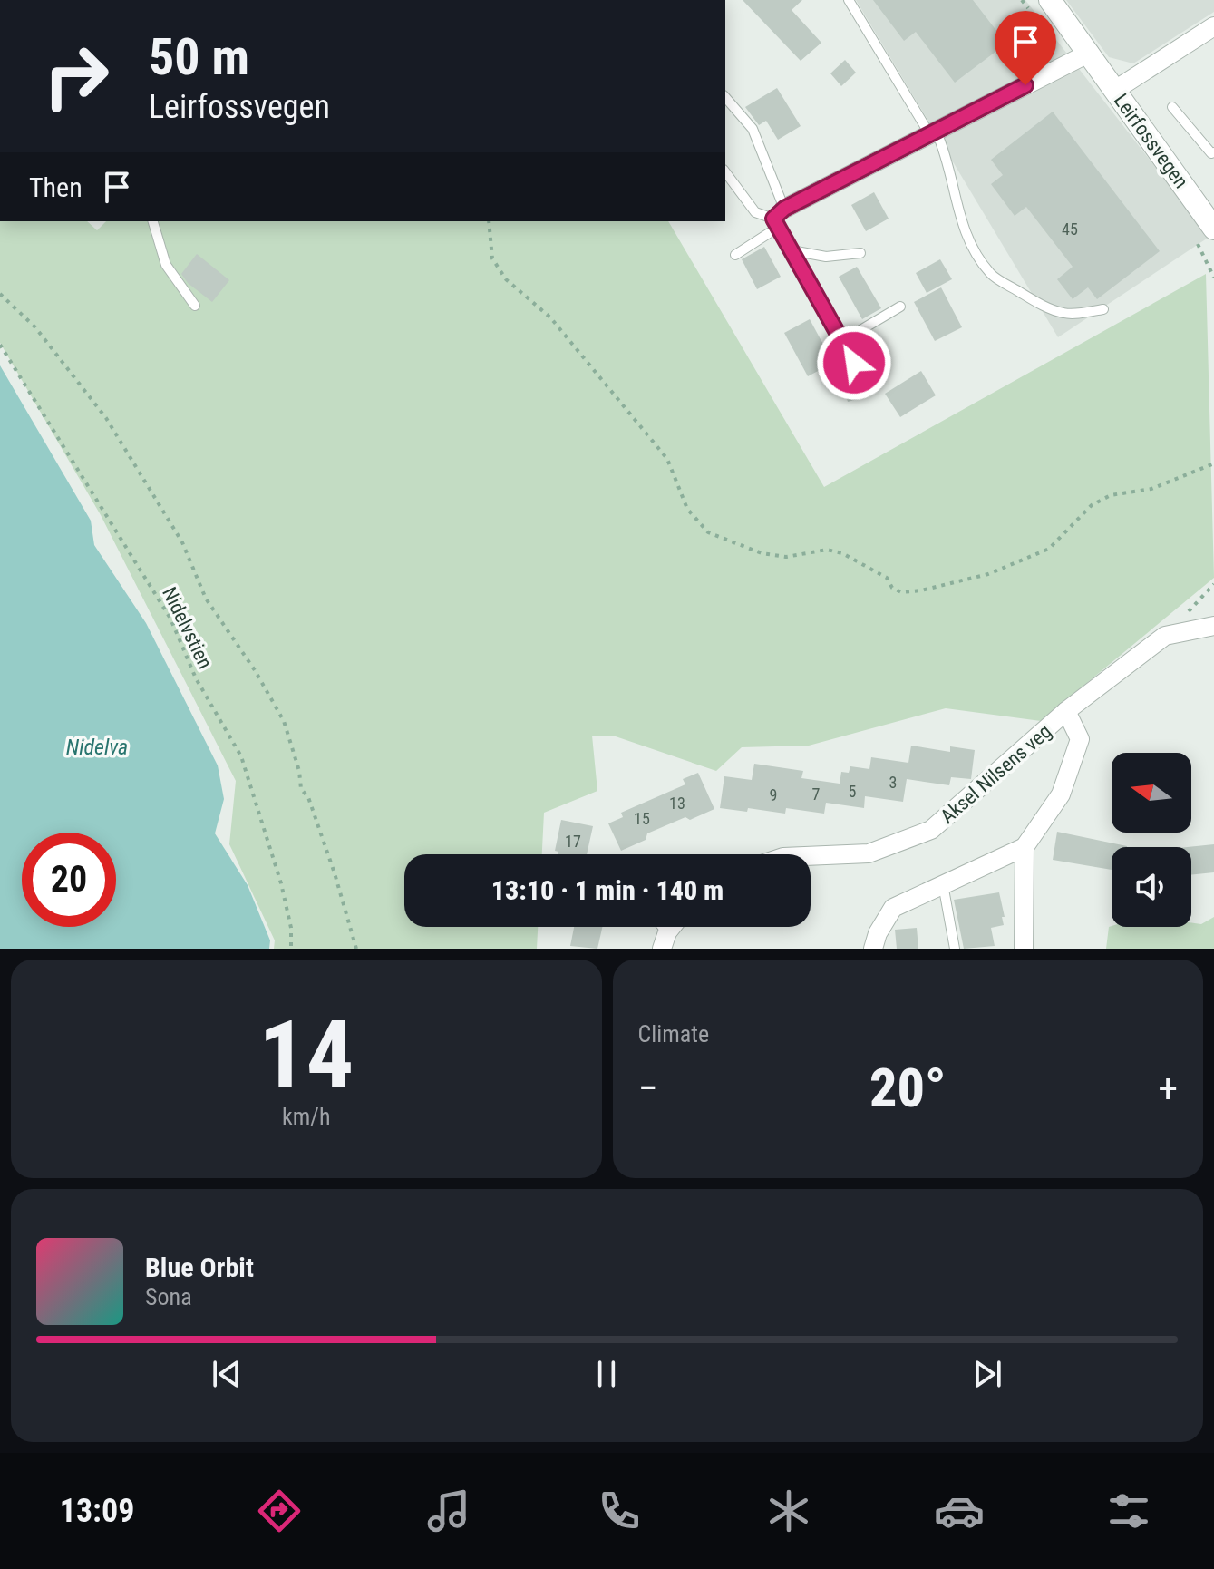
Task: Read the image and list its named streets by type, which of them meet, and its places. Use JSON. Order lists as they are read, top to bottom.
{
  "streets": {
    "street": ["Leirfossvegen", "Aksel Nilsens veg"],
    "path": ["Nidelvstien"]
  },
  "water": ["Nidelva"],
  "house_numbers": [
    "45",
    "3",
    "5",
    "7",
    "9",
    "13",
    "15",
    "17"
  ],
  "north": "left",
  "page": {
    "turn": ["50 m", "Leirfossvegen"],
    "then": "Then",
    "limit": "20",
    "trip": "13:10 · 1 min · 140 m",
    "tile": [
      ["14", "km/h"],
      "Climate"
    ],
    "heat": ["−", "20°", "+"],
    "song": ["Blue Orbit", "Sona"],
    "tabs": "13:09"
  }
}
